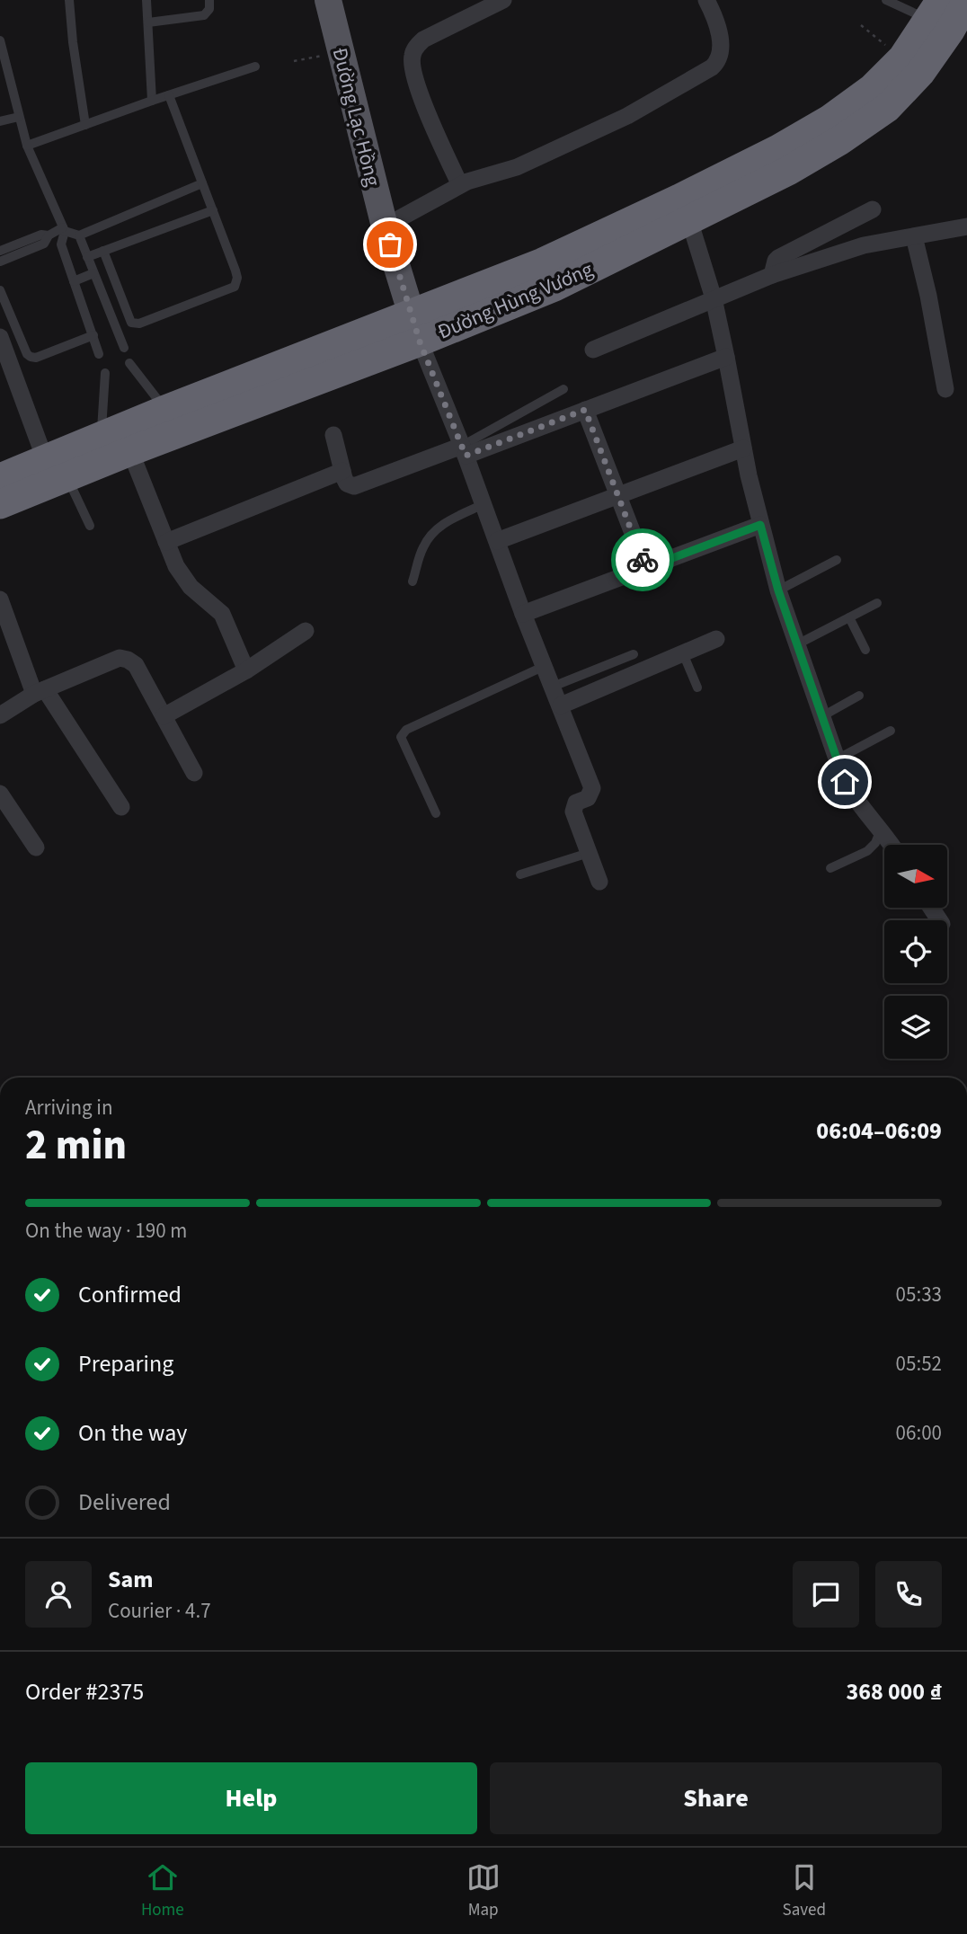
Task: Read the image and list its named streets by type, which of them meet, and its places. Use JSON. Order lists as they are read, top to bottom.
{
  "streets": {
    "highway": ["Đường Hùng Vương"],
    "main road": ["Đường Lạc Hồng"]
  },
  "crossings": [
    ["Đường Lạc Hồng", "Đường Hùng Vương"]
  ],
  "north": "right",
  "page": {
    "heading": ["2 min", "Arriving in", "06:04–06:09"],
    "panel": [
      "Sam",
      "Courier · 4.7",
      "Order #2375",
      "368 000 ₫"
    ],
    "bar": "On the way · 190 m",
    "list": [
      ["Confirmed", "05:33"],
      ["Preparing", "05:52"],
      ["On the way", "06:00"],
      "Delivered"
    ],
    "buttons": ["Help", "Share"],
    "tabs": ["Home", "Map", "Saved"]
  }
}
